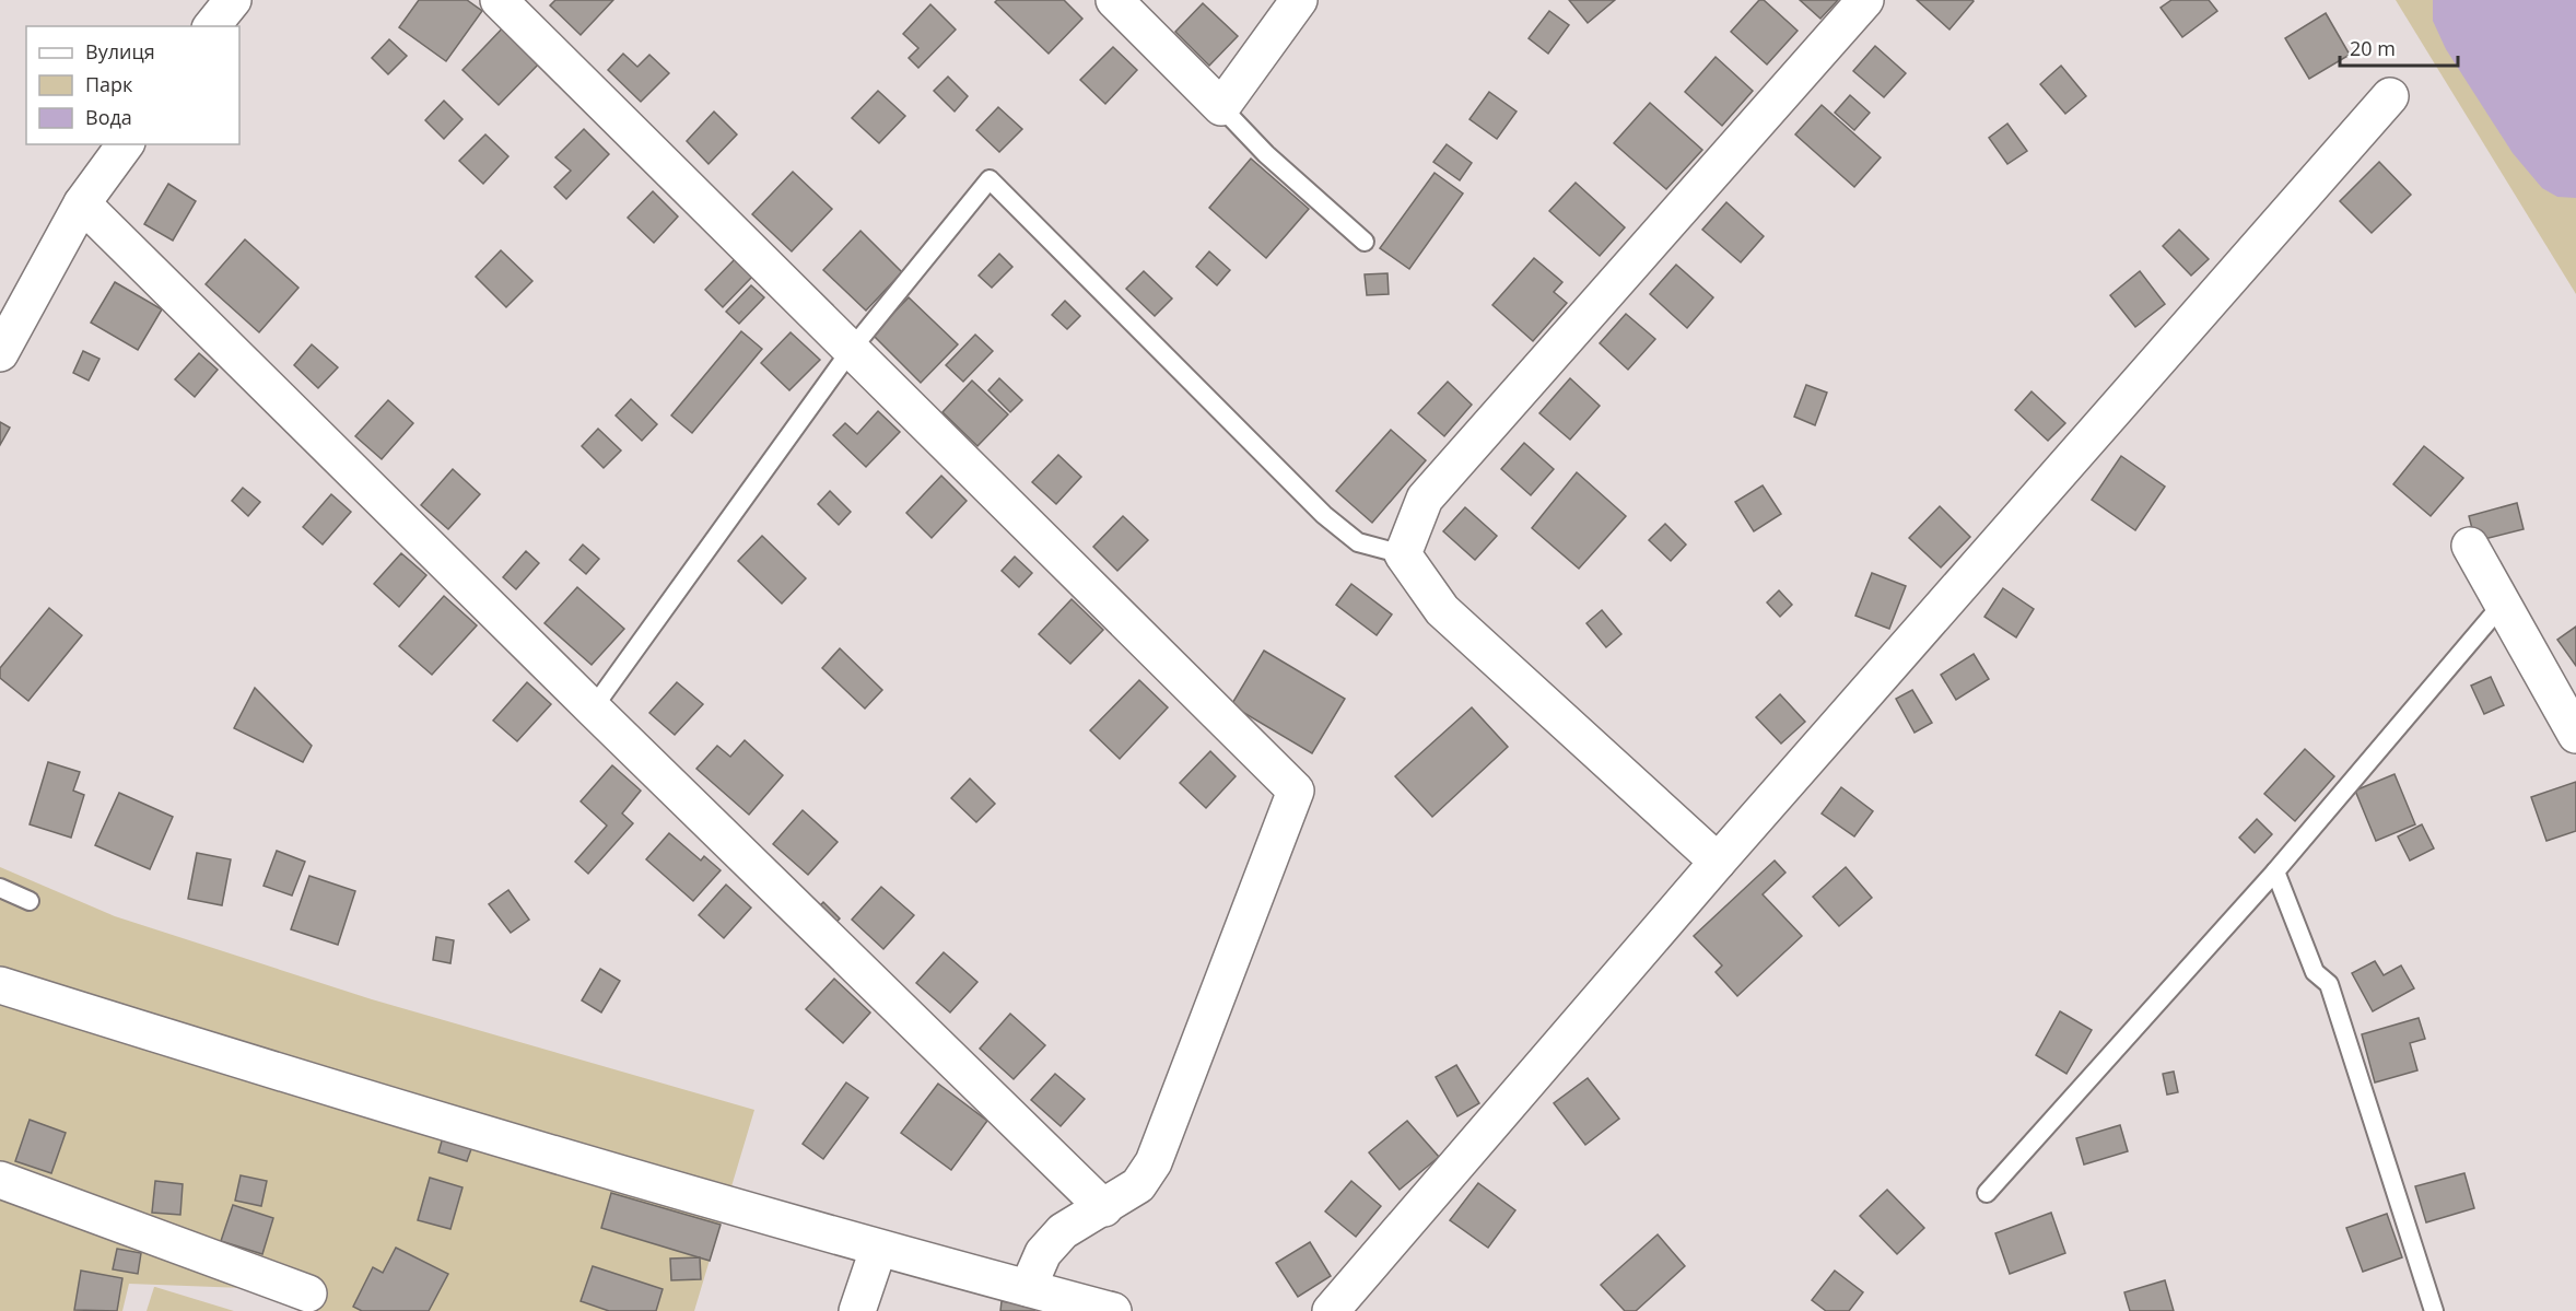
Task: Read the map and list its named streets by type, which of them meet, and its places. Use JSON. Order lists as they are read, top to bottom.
{
  "legend": ["Вулиця", "Парк", "Вода"],
  "scale_bar": "20 m"
}
